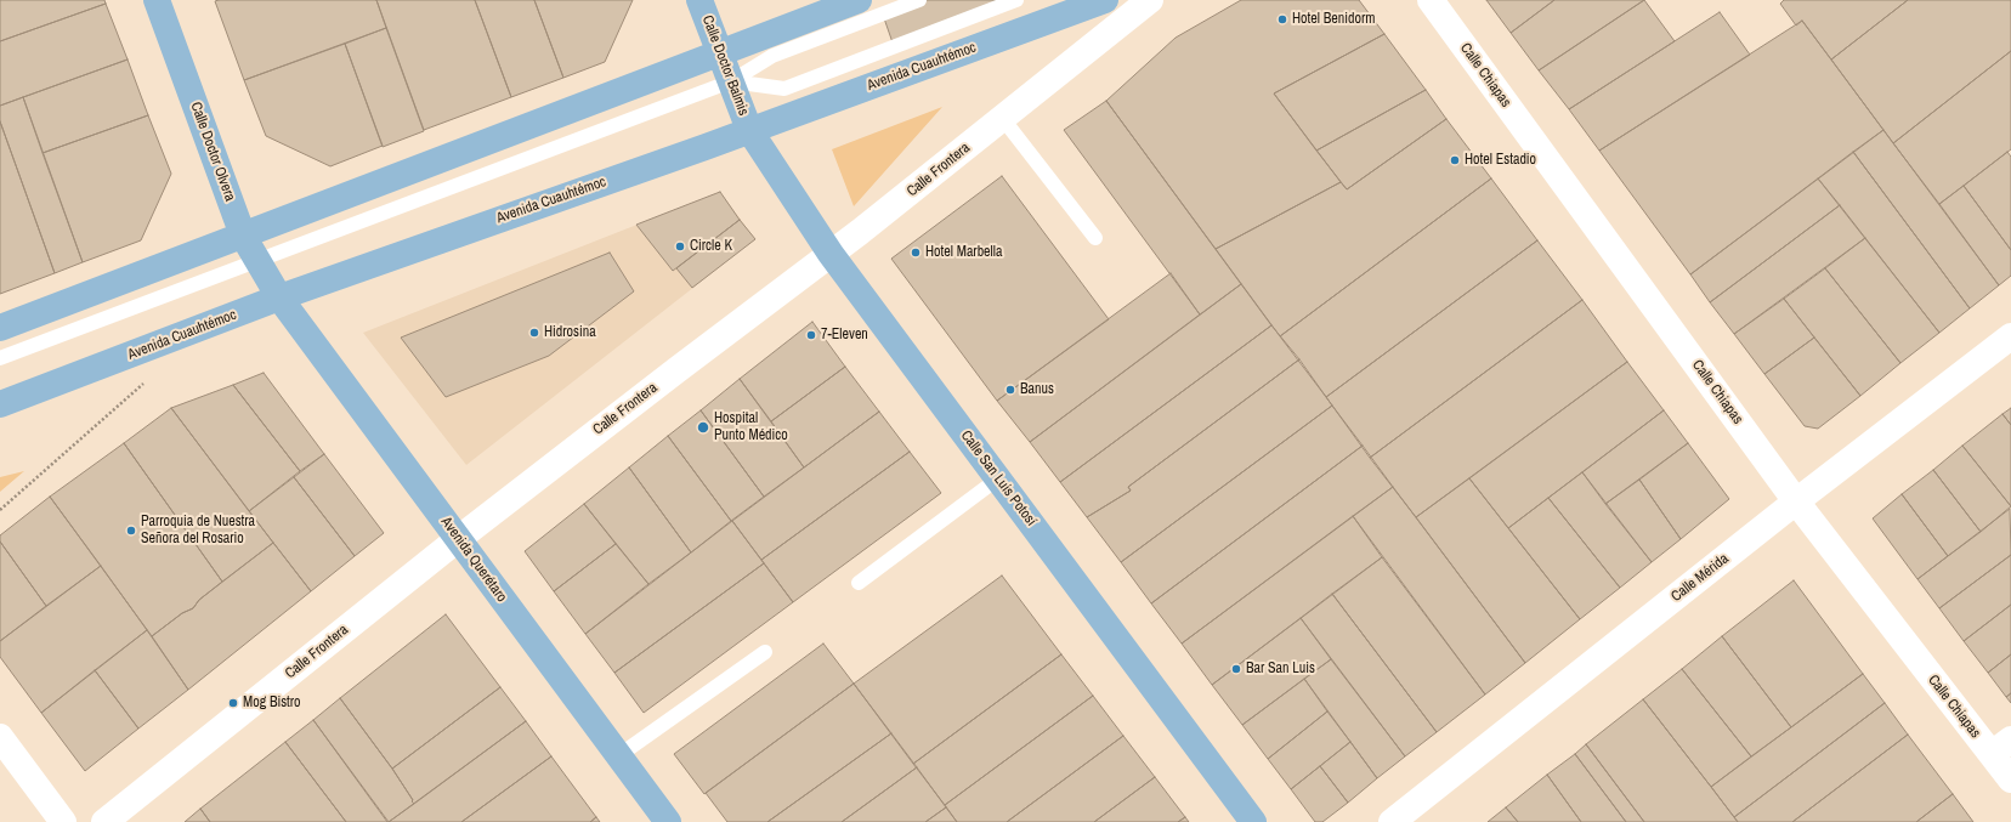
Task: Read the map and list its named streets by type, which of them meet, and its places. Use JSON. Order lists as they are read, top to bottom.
{
  "streets": {
    "main road": [
      "Calle Doctor Balmis",
      "Avenida Cuauhtémoc",
      "Calle Doctor Olvera",
      "Calle San Luis Potosí",
      "Avenida Querétaro"
    ],
    "street": ["Calle Chiapas", "Calle Frontera", "Calle Mérida"]
  },
  "crossings": [
    ["Calle Doctor Balmis", "Avenida Cuauhtémoc"],
    ["Calle Doctor Balmis", "Calle San Luis Potosí"],
    ["Avenida Cuauhtémoc", "Calle Doctor Olvera"],
    ["Avenida Cuauhtémoc", "Calle San Luis Potosí"],
    ["Avenida Cuauhtémoc", "Avenida Querétaro"],
    ["Calle Chiapas", "Calle Mérida"],
    ["Calle Doctor Olvera", "Avenida Querétaro"],
    ["Calle Frontera", "Calle San Luis Potosí"],
    ["Calle Frontera", "Avenida Querétaro"]
  ],
  "places": [
    "Hotel Benidorm",
    "Hotel Estadio",
    "Circle K",
    "Hotel Marbella",
    "Hidrosina",
    "7-Eleven",
    "Banus",
    "Hospital Punto Médico",
    "Parroquia de Nuestra Señora del Rosario",
    "Bar San Luis",
    "Mog Bistro"
  ]
}
